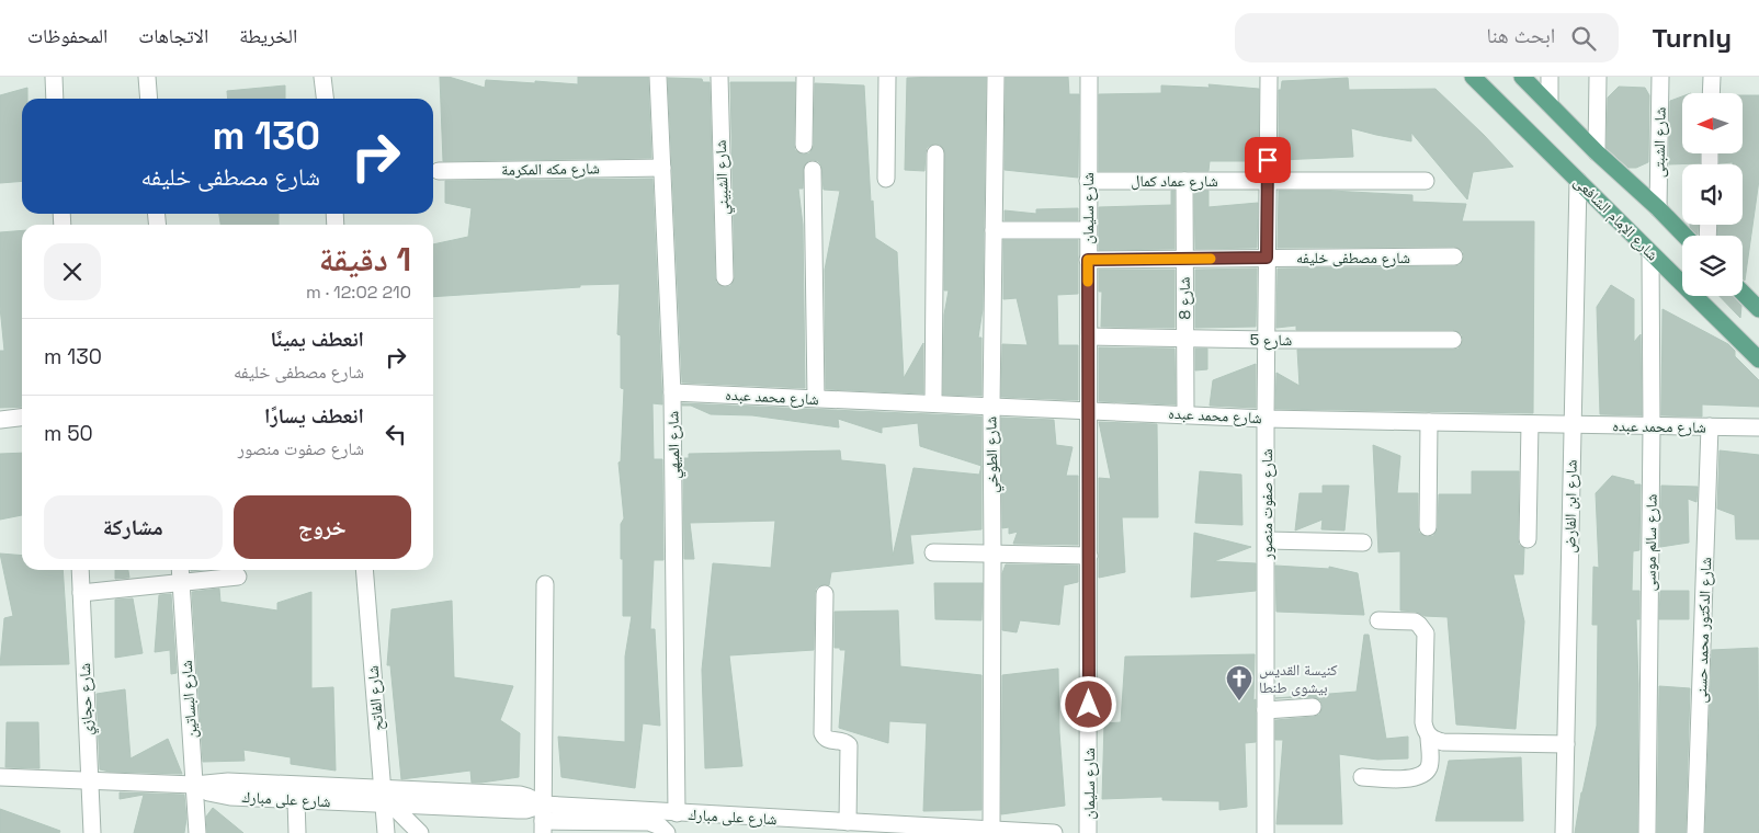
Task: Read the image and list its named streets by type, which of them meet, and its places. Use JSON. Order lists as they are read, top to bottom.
{
  "streets": {
    "main road": ["شارع الإمام الشافعى"],
    "street": [
      "شارع الشبتى",
      "شارع مكه المكرمة",
      "شارع الشبيني",
      "شارع عماد كمال",
      "شارع سليمان",
      "شارع مصطفى خليفه",
      "شارع 8",
      "شارع 5",
      "شارع محمد عبده",
      "شارع الميهي",
      "شارع الطوخي",
      "شارع صفوت منصور",
      "شارع ابن الفارض",
      "شارع سالم موسى",
      "شارع الدكتور محمد حسنى",
      "شارع الفاتح",
      "شارع حجازي",
      "شارع البساتين",
      "شارع على مبارك"
    ]
  },
  "crossings": [
    ["شارع مكه المكرمة", "شارع الميهي"],
    ["شارع عماد كمال", "شارع سليمان"],
    ["شارع عماد كمال", "شارع 8"],
    ["شارع عماد كمال", "شارع صفوت منصور"],
    ["شارع سليمان", "شارع مصطفى خليفه"],
    ["شارع سليمان", "شارع 5"],
    ["شارع سليمان", "شارع محمد عبده"],
    ["شارع الإمام الشافعى", "شارع ابن الفارض"],
    ["شارع الإمام الشافعى", "شارع سالم موسى"],
    ["شارع مصطفى خليفه", "شارع 8"],
    ["شارع مصطفى خليفه", "شارع صفوت منصور"],
    ["شارع 8", "شارع 5"],
    ["شارع 8", "شارع محمد عبده"],
    ["شارع 5", "شارع صفوت منصور"],
    ["شارع محمد عبده", "شارع الميهي"],
    ["شارع محمد عبده", "شارع الطوخي"],
    ["شارع محمد عبده", "شارع صفوت منصور"],
    ["شارع محمد عبده", "شارع ابن الفارض"],
    ["شارع محمد عبده", "شارع سالم موسى"],
    ["شارع محمد عبده", "شارع الدكتور محمد حسنى"],
    ["شارع الميهي", "شارع على مبارك"],
    ["شارع الطوخي", "شارع على مبارك"],
    ["شارع الفاتح", "شارع على مبارك"],
    ["شارع حجازي", "شارع على مبارك"],
    ["شارع البساتين", "شارع على مبارك"]
  ],
  "places": {
    "church": ["كنيسة القديس بيشوى طنطا"]
  },
  "north": "left",
  "page": {
    "header": "Turnly",
    "search": "ابحث هنا",
    "nav": ["الخريطة", "الاتجاهات", "المحفوظات"],
    "turn": ["130 m", "شارع مصطفى خليفه"],
    "heading": ["1 دقيقة", "210 m · 12:02"],
    "list": [
      {
        "name": "انعطف يمينًا",
        "note": "شارع مصطفى خليفه",
        "value": "130 m"
      },
      {
        "name": "انعطف يسارًا",
        "note": "شارع صفوت منصور",
        "value": "50 m"
      }
    ],
    "buttons": ["خروج", "مشاركة"]
  }
}
